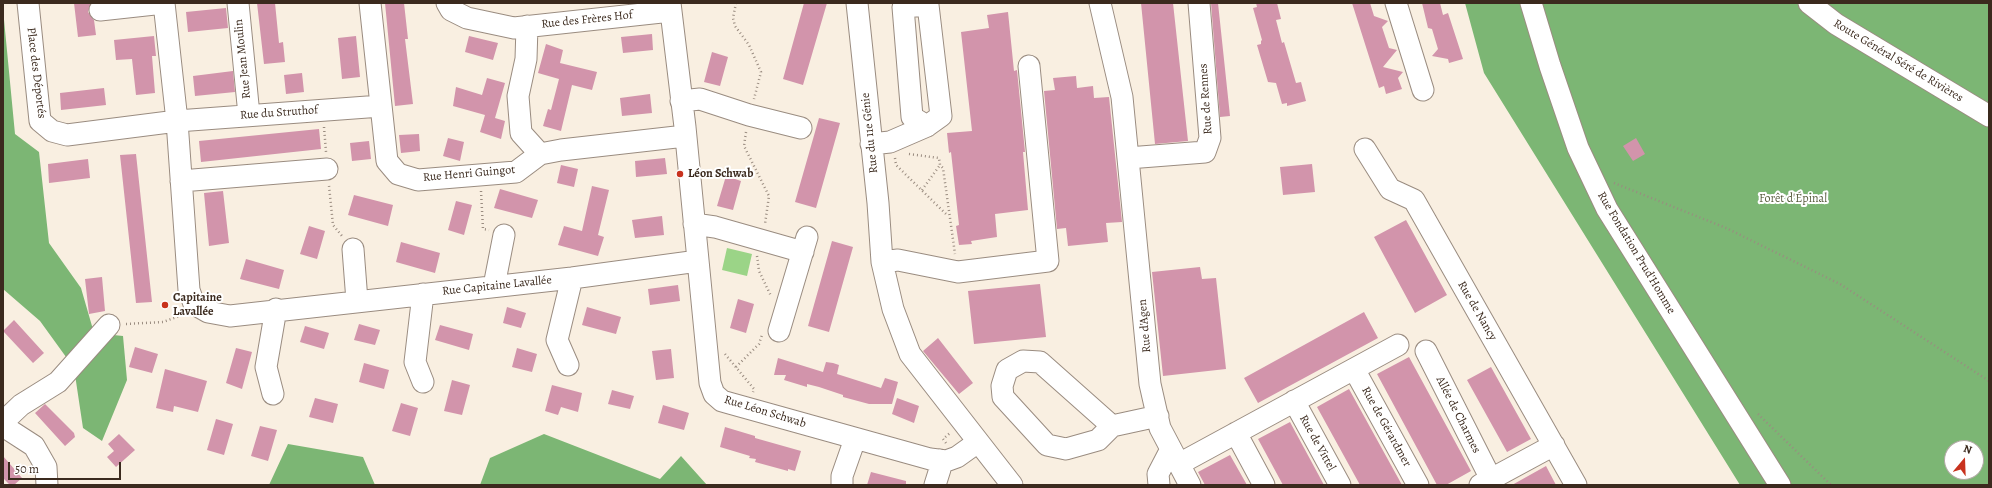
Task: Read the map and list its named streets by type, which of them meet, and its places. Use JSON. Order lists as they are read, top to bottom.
{
  "streets": {
    "street": [
      "Rue des Frères Hof",
      "Rue Jean Moulin",
      "Route Général Séré de Rivières",
      "Place des Déportés",
      "Rue de Rennes",
      "Rue du Struthof",
      "Rue du 11e Génie",
      "Rue Henri Guingot",
      "Rue Fondation Prud'Homme",
      "Rue Capitaine Lavallée",
      "Rue de Nancy",
      "Rue d'Agen",
      "Rue Léon Schwab",
      "Allée de Charmes",
      "Rue de Gérardmer",
      "Rue de Vittel"
    ]
  },
  "crossings": [
    ["Rue des Frères Hof", "Rue Henri Guingot"],
    ["Rue des Frères Hof", "Rue Léon Schwab"],
    ["Rue Jean Moulin", "Rue du Struthof"],
    ["Place des Déportés", "Rue du Struthof"],
    ["Rue de Rennes", "Rue d'Agen"],
    ["Rue du Struthof", "Rue Henri Guingot"],
    ["Rue Henri Guingot", "Rue Léon Schwab"],
    ["Rue Capitaine Lavallée", "Rue Léon Schwab"]
  ],
  "parks": ["Forêt d'Épinal"],
  "places": ["Léon Schwab", "Capitaine Lavallée"],
  "scale_bar": "50 m",
  "north": "top"
}
